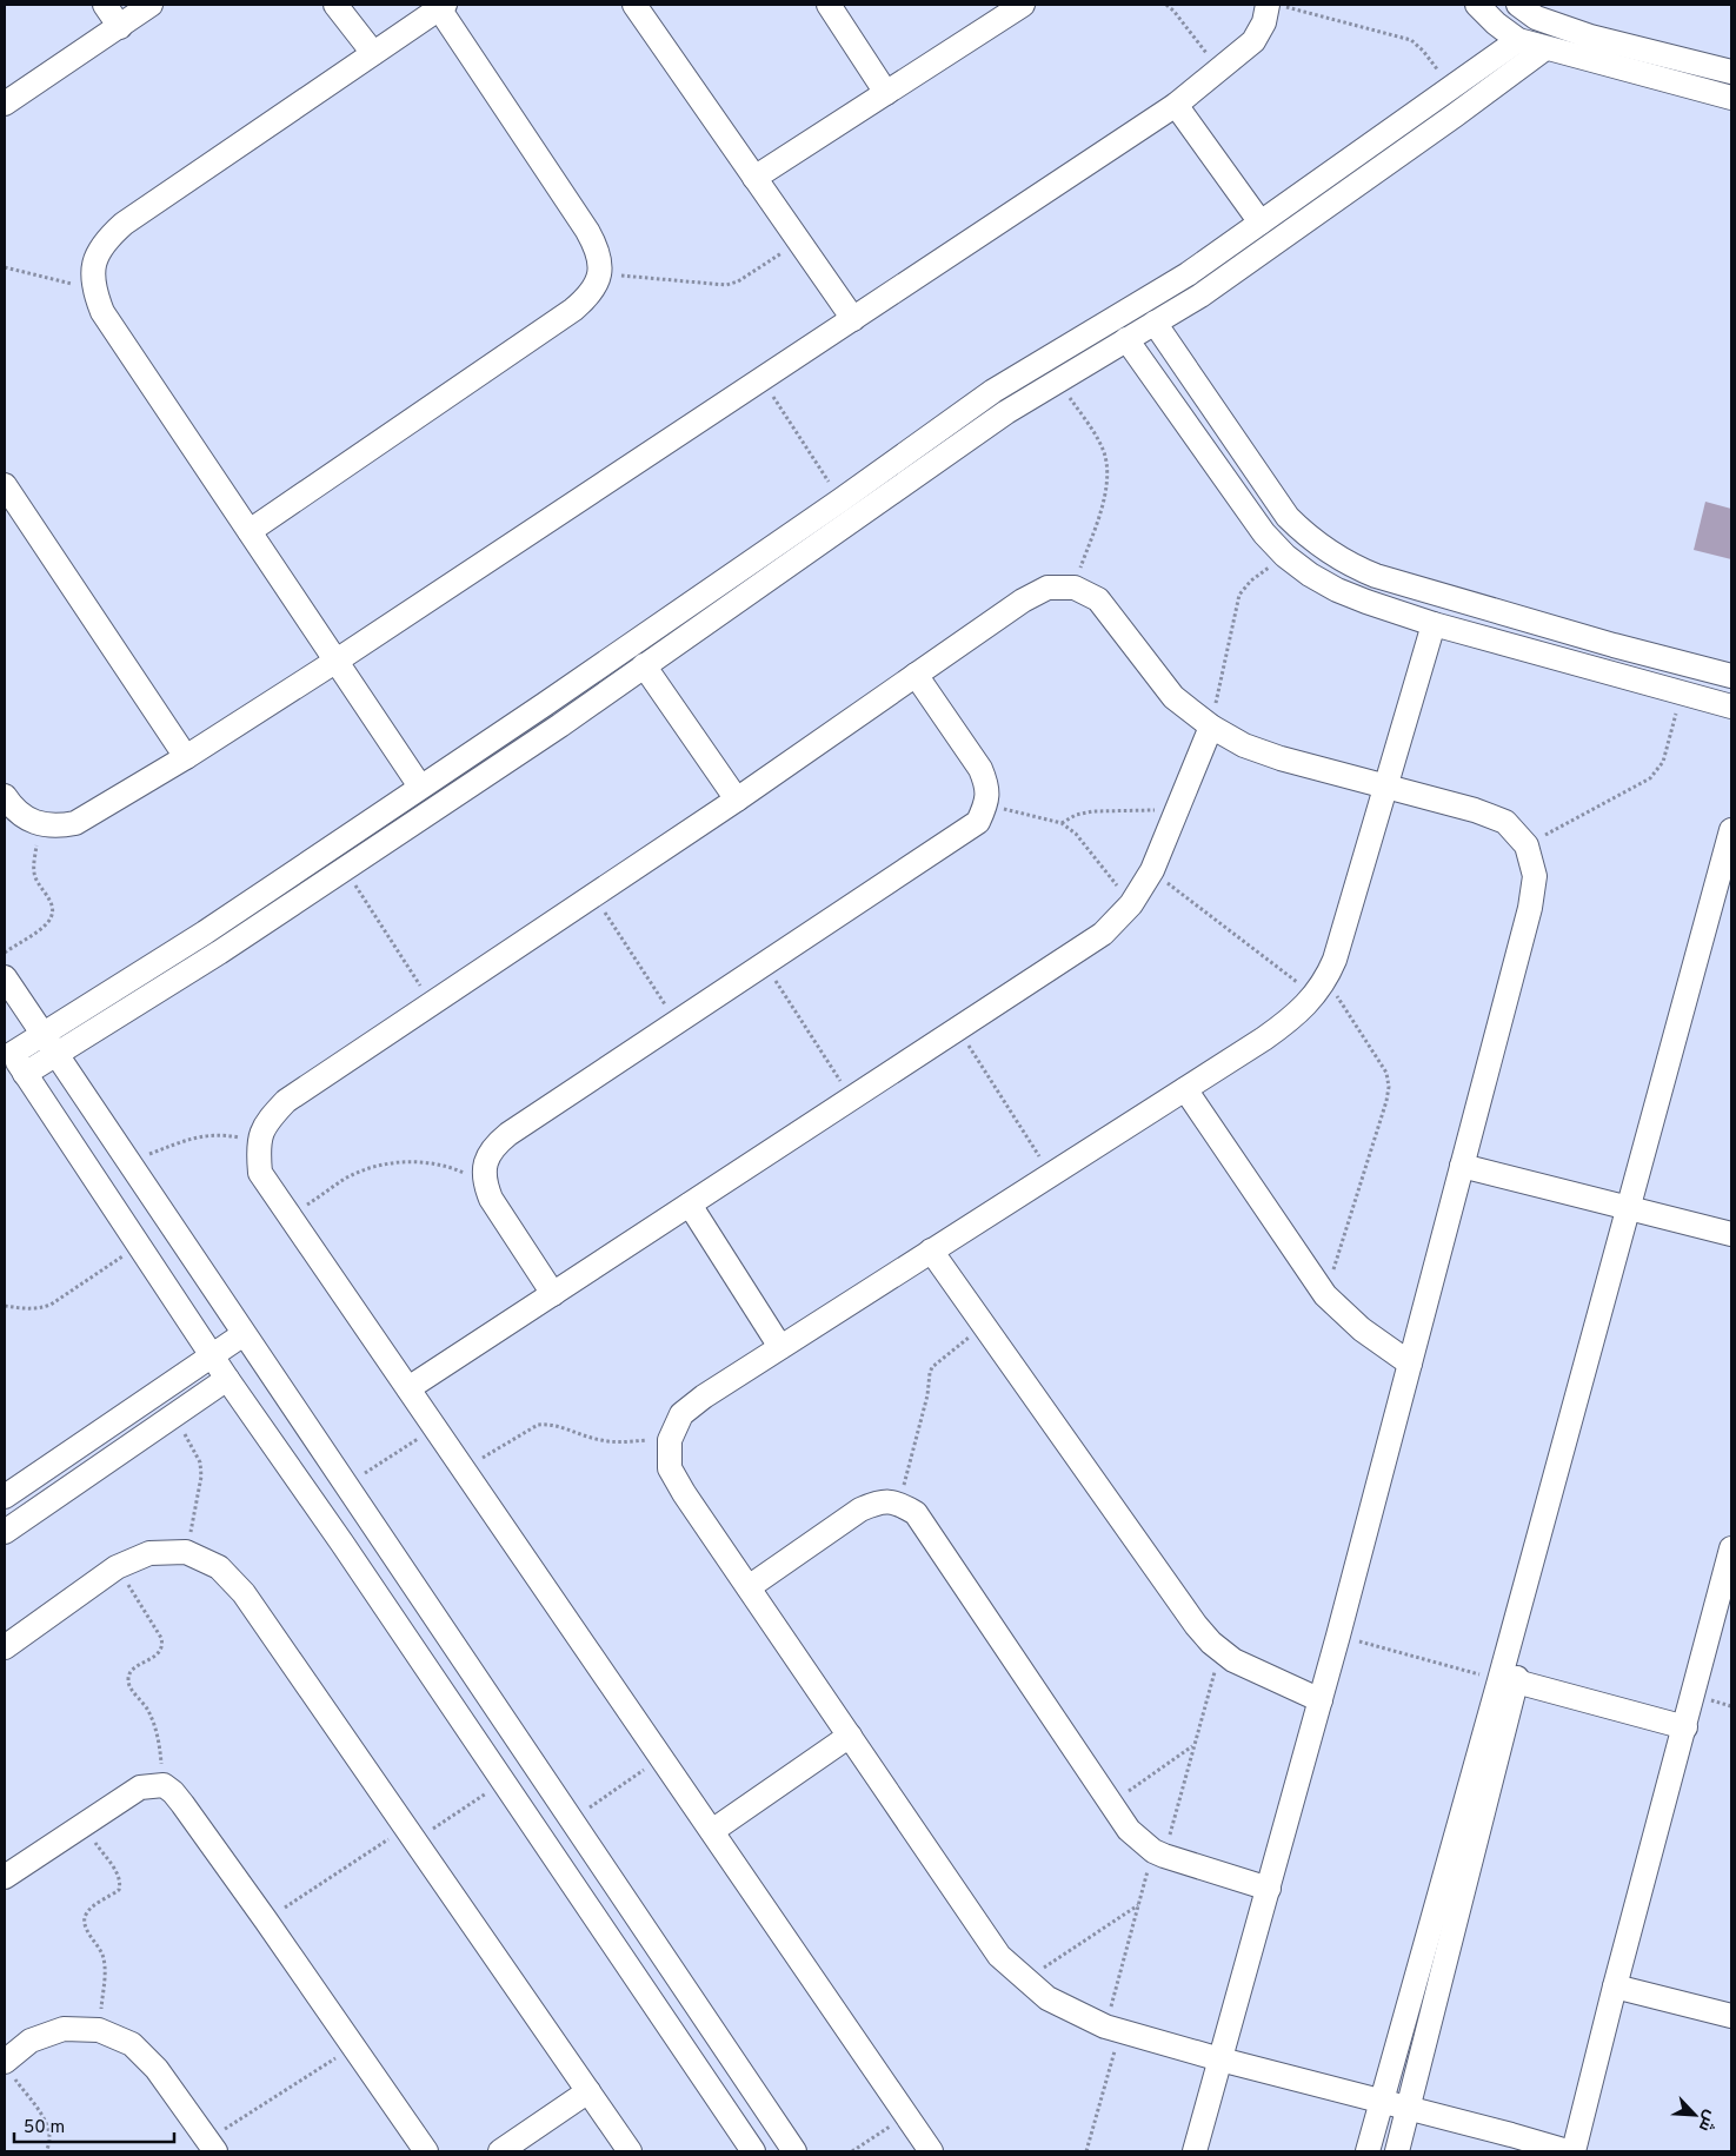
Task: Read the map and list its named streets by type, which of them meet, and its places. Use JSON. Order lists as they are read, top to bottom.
{
  "scale_bar": "50 m",
  "north": "bottom right"
}
